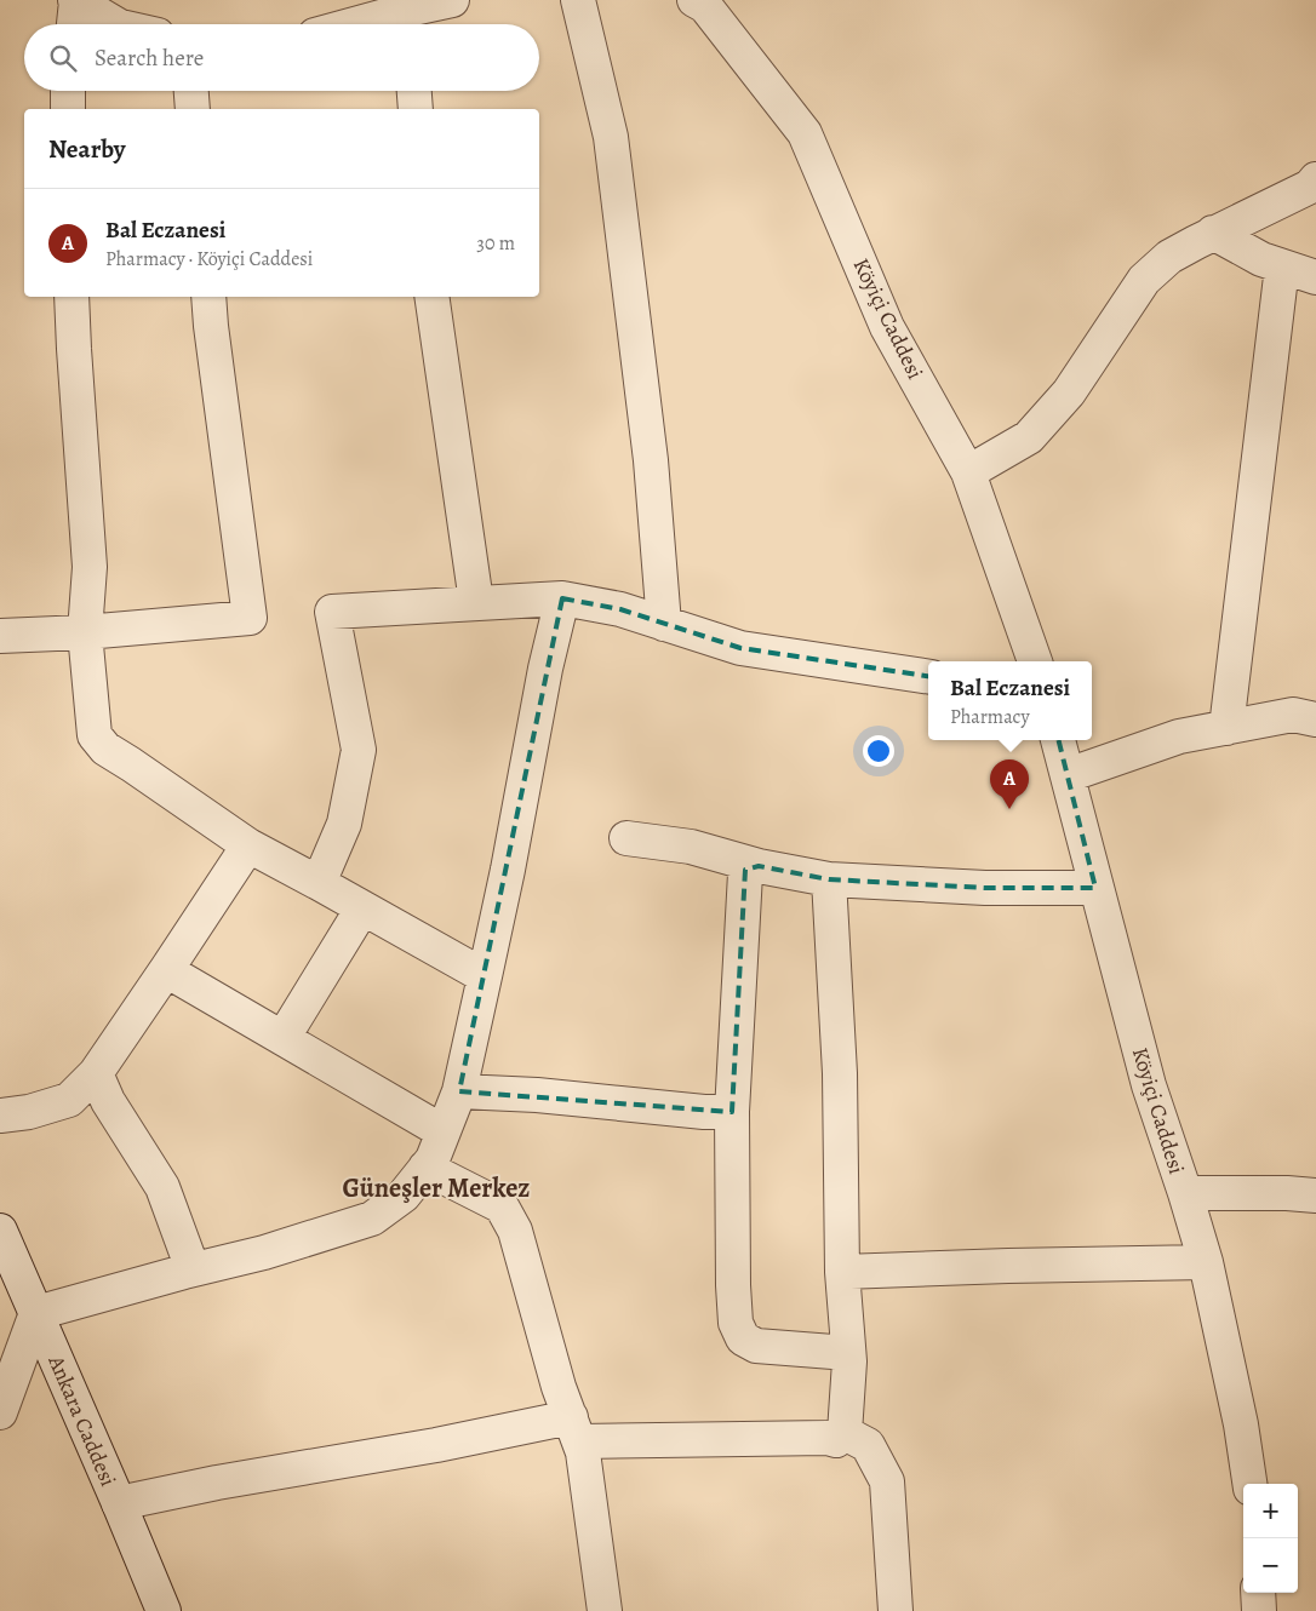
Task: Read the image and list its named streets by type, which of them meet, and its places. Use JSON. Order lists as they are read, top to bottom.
{
  "streets": {
    "street": ["Köyiçi Caddesi", "Ankara Caddesi"]
  },
  "districts": ["Güneşler Merkez"],
  "page": {
    "search": "Search here",
    "heading": "Nearby",
    "list": [
      {
        "mark": "A",
        "name": "Bal Eczanesi",
        "note": "Pharmacy · Köyiçi Caddesi",
        "value": "30 m"
      }
    ],
    "popup": ["Bal Eczanesi", "Pharmacy"],
    "pins": "A",
    "map_buttons": ["+", "−"]
  }
}
